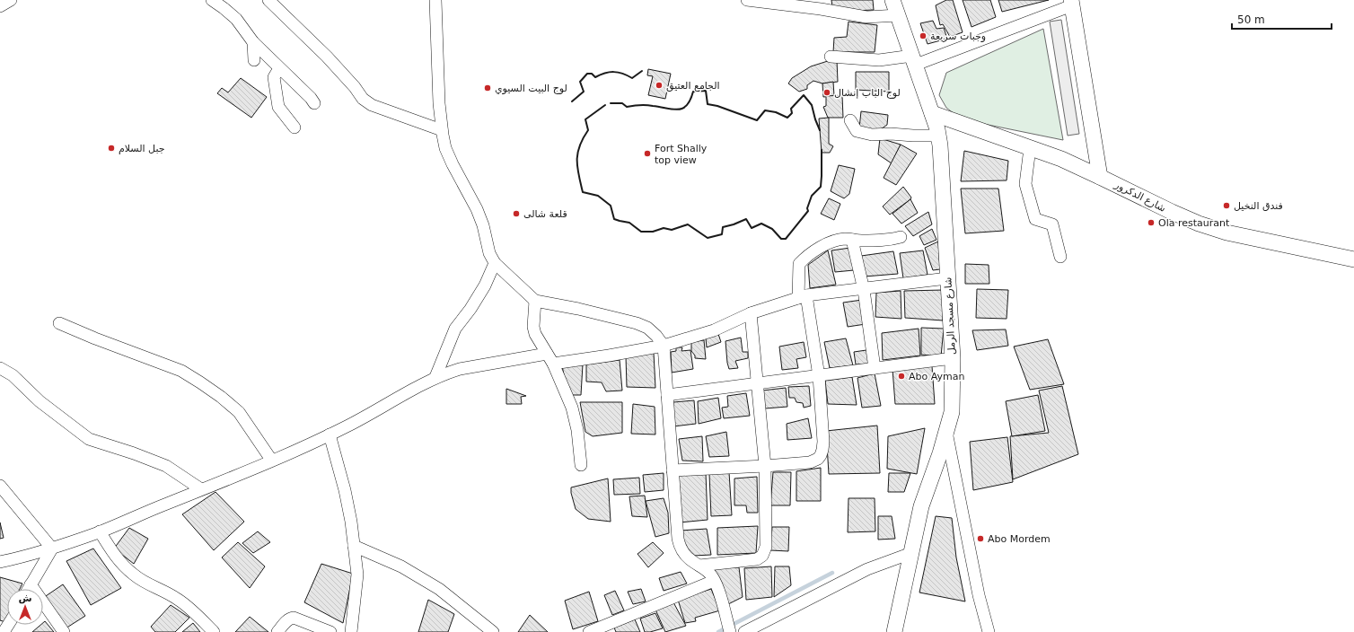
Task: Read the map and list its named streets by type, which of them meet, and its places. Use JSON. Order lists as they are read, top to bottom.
{
  "streets": {
    "street": ["شارع الدكرور", "شارع مسجد الرمل"]
  },
  "crossings": [
    ["شارع الدكرور", "شارع مسجد الرمل"]
  ],
  "places": [
    "وجبات سريعة",
    "الجامع العتيق",
    "لوج البيت السيوي",
    "لوج الباب إنشال",
    "جبل السلام",
    "Fort Shally top view",
    "فندق النخيل",
    "قلعة شالى",
    "Ola restaurant",
    "Abo Ayman",
    "Abo Mordem"
  ],
  "scale_bar": "50 m",
  "north": "top"
}
